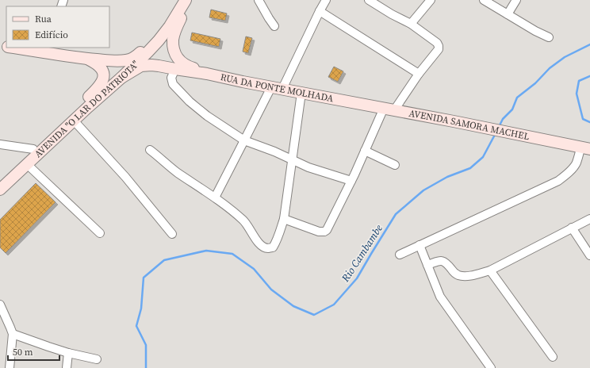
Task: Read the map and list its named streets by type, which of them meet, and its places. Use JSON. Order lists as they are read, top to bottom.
{
  "streets": {
    "main road": ["RUA DA PONTE MOLHADA", "AVENIDA \"O LAR DO PATRIOTA\"", "AVENIDA SAMORA MACHEL"]
  },
  "crossings": [
    ["RUA DA PONTE MOLHADA", "AVENIDA SAMORA MACHEL"]
  ],
  "water": ["Rio Cambambe"],
  "legend": ["Rua", "Edifício"],
  "scale_bar": "50 m"
}
